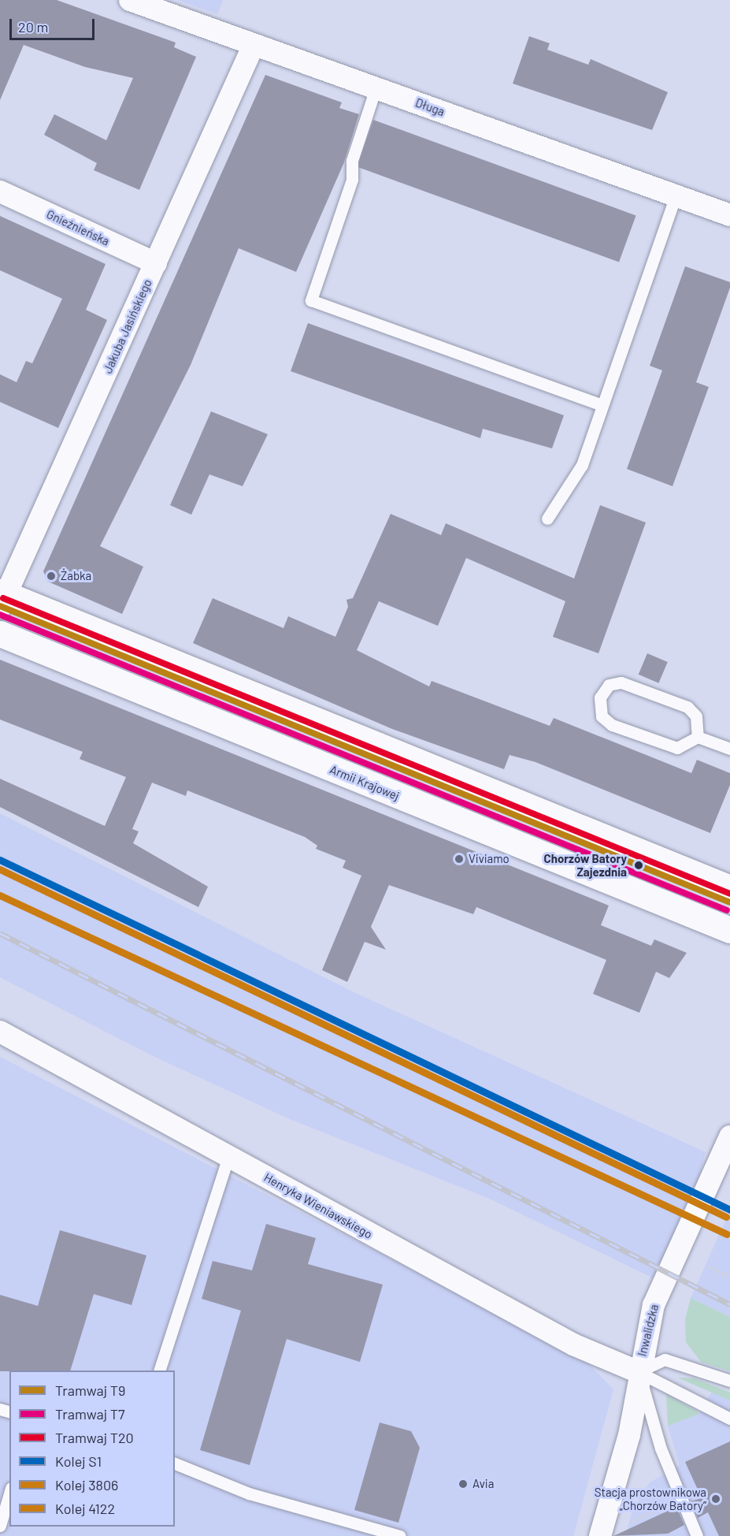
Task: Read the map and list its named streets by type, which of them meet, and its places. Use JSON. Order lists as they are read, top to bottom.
{
  "streets": {
    "street": [
      "Długa",
      "Gnieźnieńska",
      "Jakuba Jasińskiego",
      "Armii Krajowej",
      "Henryka Wieniawskiego",
      "Inwalidzka"
    ]
  },
  "crossings": [
    ["Długa", "Jakuba Jasińskiego"],
    ["Gnieźnieńska", "Jakuba Jasińskiego"],
    ["Henryka Wieniawskiego", "Inwalidzka"]
  ],
  "places": [
    "Żabka",
    "Viviamo",
    "Chorzów Batory Zajezdnia",
    "Avia",
    "Stacja prostownikowa „Chorzów Batory”"
  ],
  "lines": [
    "tram line T20",
    "tram line T9",
    "tram line T7",
    "rail line S1",
    "rail line 3806",
    "rail line 4122"
  ],
  "legend": [
    "Tramwaj T9",
    "Tramwaj T7",
    "Tramwaj T20",
    "Kolej S1",
    "Kolej 3806",
    "Kolej 4122"
  ],
  "scale_bar": "20 m"
}
